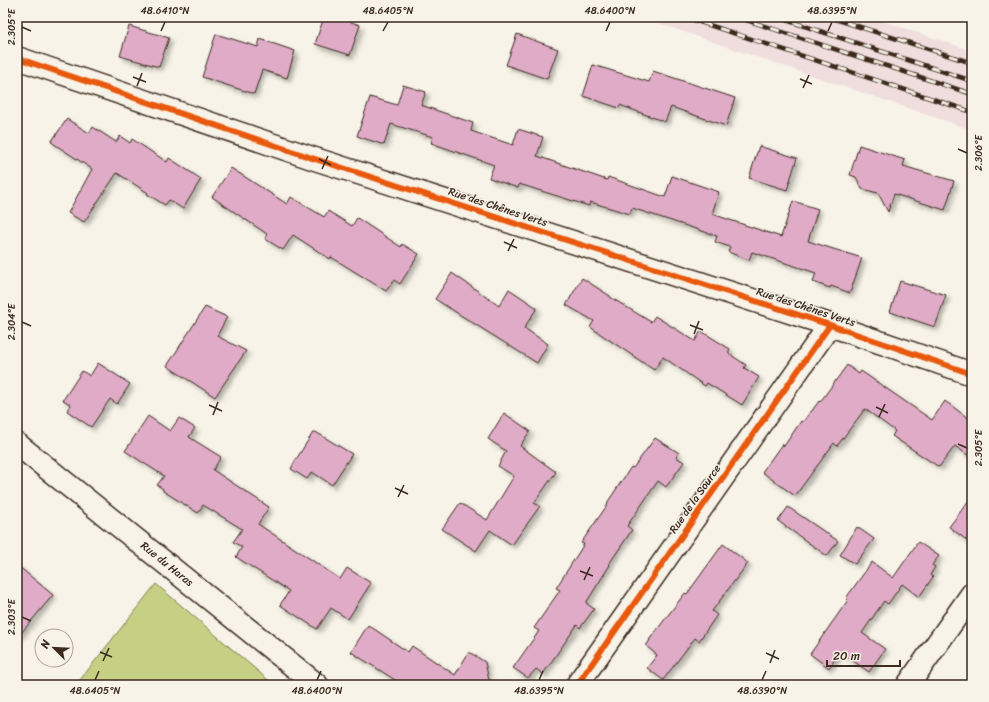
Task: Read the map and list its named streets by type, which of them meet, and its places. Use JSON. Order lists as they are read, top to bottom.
{
  "streets": {
    "street": ["Rue des Chênes Verts", "Rue de la Source", "Rue du Haras"]
  },
  "crossings": [
    ["Rue des Chênes Verts", "Rue de la Source"]
  ],
  "scale_bar": "20 m",
  "north": "top left",
  "coordinates": [
    "48.6410°N",
    "48.6405°N",
    "48.6400°N",
    "48.6395°N",
    "2.305°E",
    "2.306°E",
    "2.304°E",
    "2.303°E",
    "48.6390°N"
  ]
}
